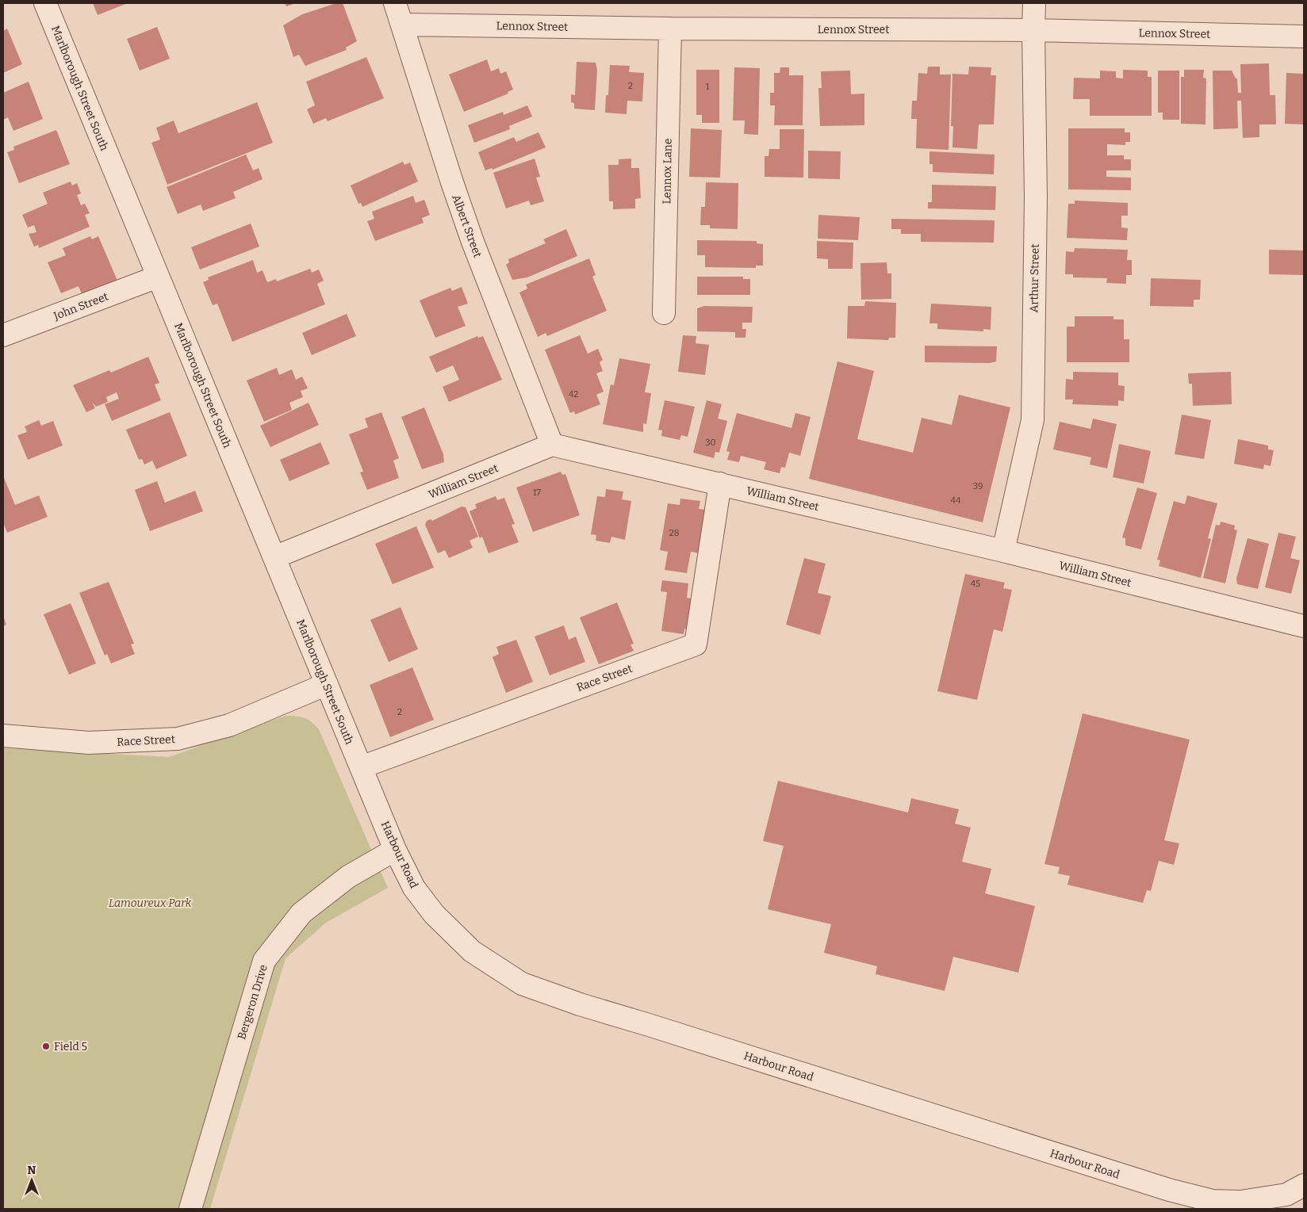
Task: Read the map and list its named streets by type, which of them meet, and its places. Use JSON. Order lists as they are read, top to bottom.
{
  "streets": {
    "street": [
      "Lennox Street",
      "Marlborough Street South",
      "Lennox Lane",
      "Albert Street",
      "Arthur Street",
      "John Street",
      "William Street",
      "Race Street",
      "Harbour Road",
      "Bergeron Drive"
    ]
  },
  "crossings": [
    ["Lennox Street", "Lennox Lane"],
    ["Lennox Street", "Albert Street"],
    ["Lennox Street", "Arthur Street"],
    ["Marlborough Street South", "John Street"],
    ["Marlborough Street South", "William Street"],
    ["Marlborough Street South", "Race Street"],
    ["Marlborough Street South", "Harbour Road"],
    ["Albert Street", "William Street"],
    ["Arthur Street", "William Street"],
    ["William Street", "Race Street"],
    ["Race Street", "Harbour Road"],
    ["Harbour Road", "Bergeron Drive"]
  ],
  "parks": ["Lamoureux Park"],
  "places": ["Field 5"],
  "house_numbers": [
    "2",
    "1",
    "42",
    "30",
    "39",
    "17",
    "44",
    "28",
    "45",
    "2"
  ],
  "north": "top"
}
